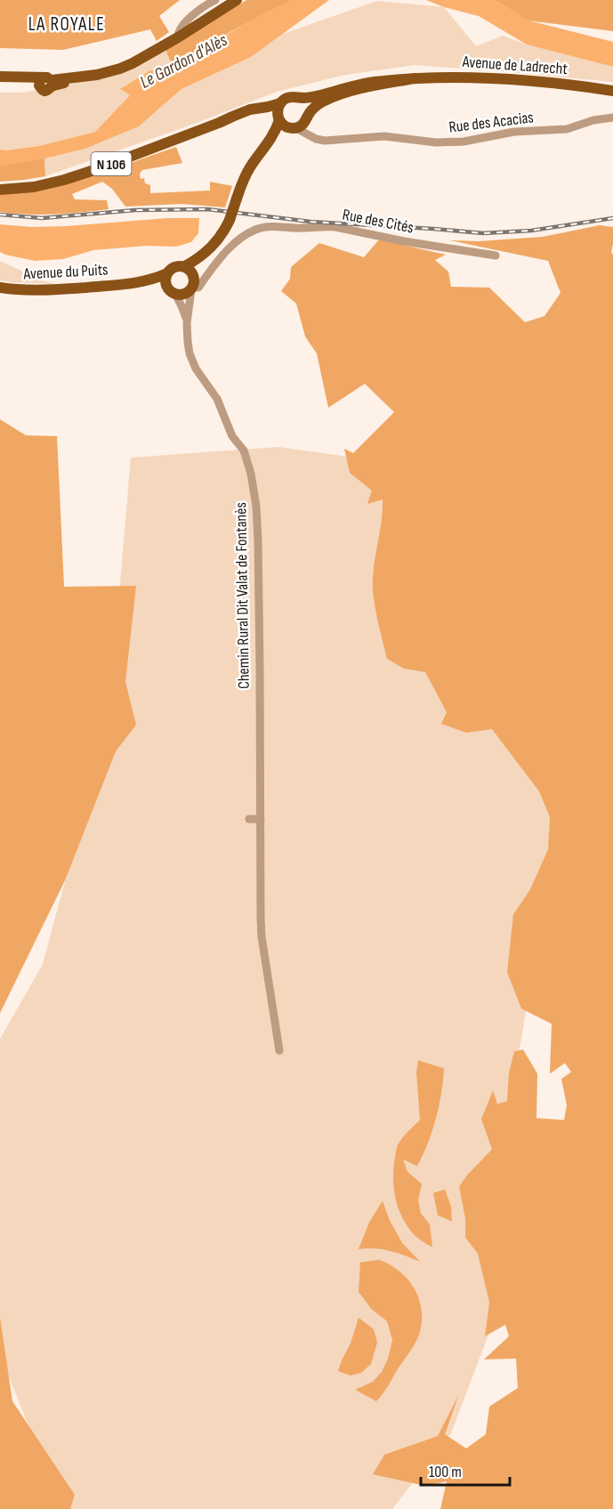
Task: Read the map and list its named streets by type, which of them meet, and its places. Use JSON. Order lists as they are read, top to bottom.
{
  "streets": {
    "main road": ["Avenue de Ladrecht", "N 106", "Avenue du Puits"],
    "street": ["Rue des Acacias", "Rue des Cités", "Chemin Rural Dit Valat de Fontanès"]
  },
  "crossings": [
    ["Avenue de Ladrecht", "Rue des Acacias"],
    ["Avenue de Ladrecht", "N 106"],
    ["Rue des Acacias", "N 106"],
    ["Rue des Cités", "Avenue du Puits"],
    ["Rue des Cités", "Chemin Rural Dit Valat de Fontanès"],
    ["Avenue du Puits", "Chemin Rural Dit Valat de Fontanès"]
  ],
  "districts": ["LA ROYALE"],
  "water": ["Le Gardon d'Alès"],
  "scale_bar": "100 m"
}
